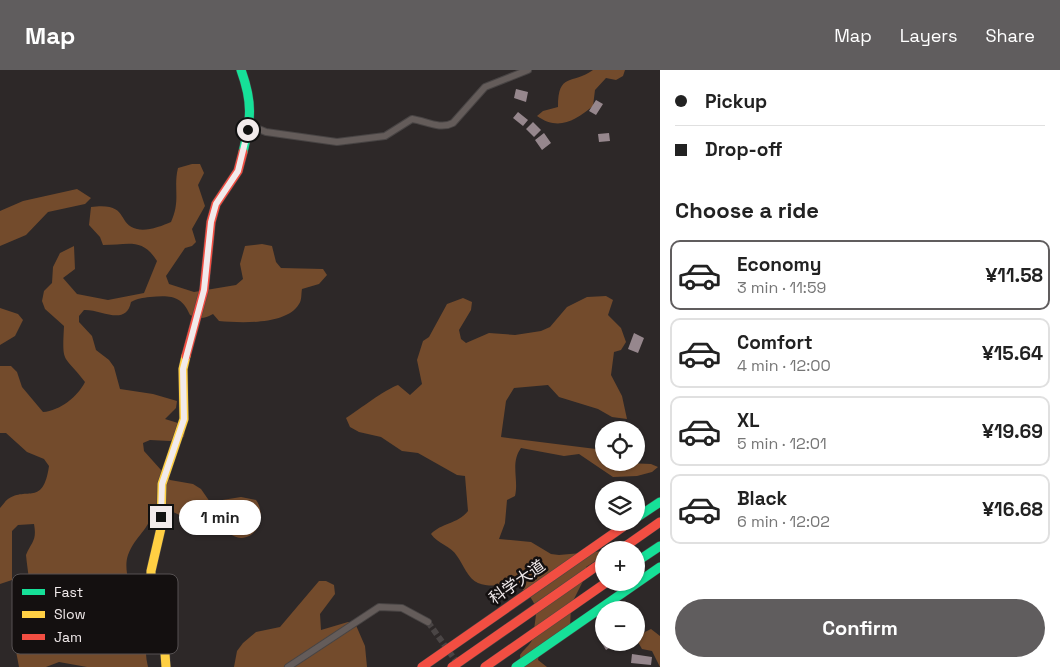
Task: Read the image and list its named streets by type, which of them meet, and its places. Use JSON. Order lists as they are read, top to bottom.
{
  "streets": {
    "main road": ["科学大道"]
  },
  "legend": ["Fast", "Slow", "Jam"],
  "page": {
    "header": "Map",
    "nav": ["Map", "Layers", "Share"],
    "banner": ["Pickup", "Drop-off"],
    "heading": "Choose a ride",
    "list": [
      {
        "name": "Economy",
        "note": "3 min · 11:59",
        "value": "¥11.58"
      },
      {
        "name": "Comfort",
        "note": "4 min · 12:00",
        "value": "¥15.64"
      },
      {
        "name": "XL",
        "note": "5 min · 12:01",
        "value": "¥19.69"
      },
      {
        "name": "Black",
        "note": "6 min · 12:02",
        "value": "¥16.68"
      }
    ],
    "map_buttons": ["+", "−"],
    "bubble": "1 min",
    "buttons": "Confirm"
  }
}
